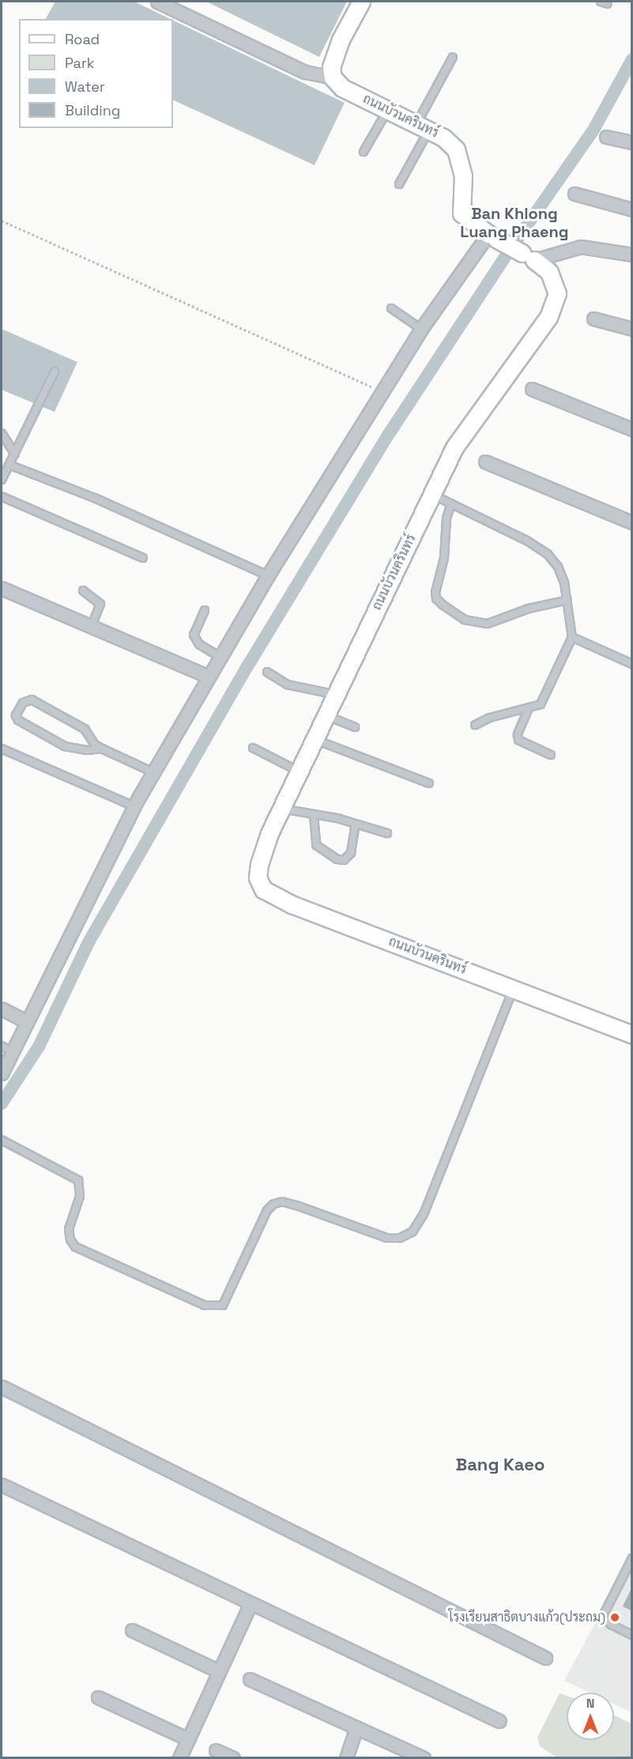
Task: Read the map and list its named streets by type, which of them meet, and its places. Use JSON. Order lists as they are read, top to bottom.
{
  "streets": {
    "street": ["ถนนบัวนครินทร์"]
  },
  "districts": ["Ban Khlong Luang Phaeng", "Bang Kaeo"],
  "places": ["โรงเรียนสาธิตบางแก้ว(ประถม)"],
  "legend": [
    "Road",
    "Park",
    "Water",
    "Building"
  ],
  "north": "top"
}
